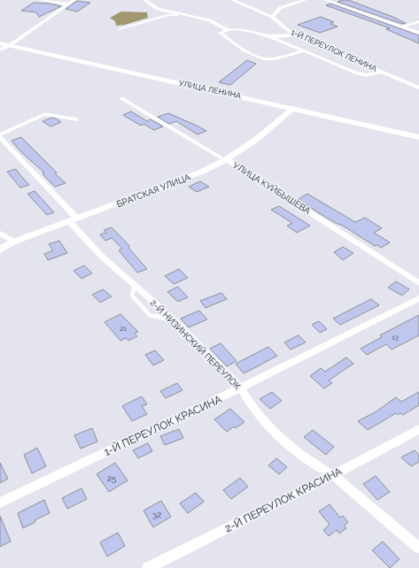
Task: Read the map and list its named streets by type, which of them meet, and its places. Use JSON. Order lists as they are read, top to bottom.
{
  "streets": {
    "main road": ["УЛИЦА ЛЕНИНА"],
    "street": [
      "1-Й ПЕРЕУЛОК ЛЕНИНА",
      "УЛИЦА КУЙБЫШЕВА",
      "БРАТСКАЯ УЛИЦА",
      "2-Й НИЗИНСКИЙ ПЕРЕУЛОК",
      "1-Й ПЕРЕУЛОК КРАСИНА",
      "2-Й ПЕРЕУЛОК КРАСИНА"
    ]
  },
  "crossings": [
    ["УЛИЦА ЛЕНИНА", "БРАТСКАЯ УЛИЦА"],
    ["УЛИЦА КУЙБЫШЕВА", "БРАТСКАЯ УЛИЦА"],
    ["БРАТСКАЯ УЛИЦА", "2-Й НИЗИНСКИЙ ПЕРЕУЛОК"],
    ["2-Й НИЗИНСКИЙ ПЕРЕУЛОК", "1-Й ПЕРЕУЛОК КРАСИНА"],
    ["2-Й НИЗИНСКИЙ ПЕРЕУЛОК", "2-Й ПЕРЕУЛОК КРАСИНА"]
  ],
  "house_numbers": [
    "21",
    "13",
    "25",
    "32"
  ]
}
